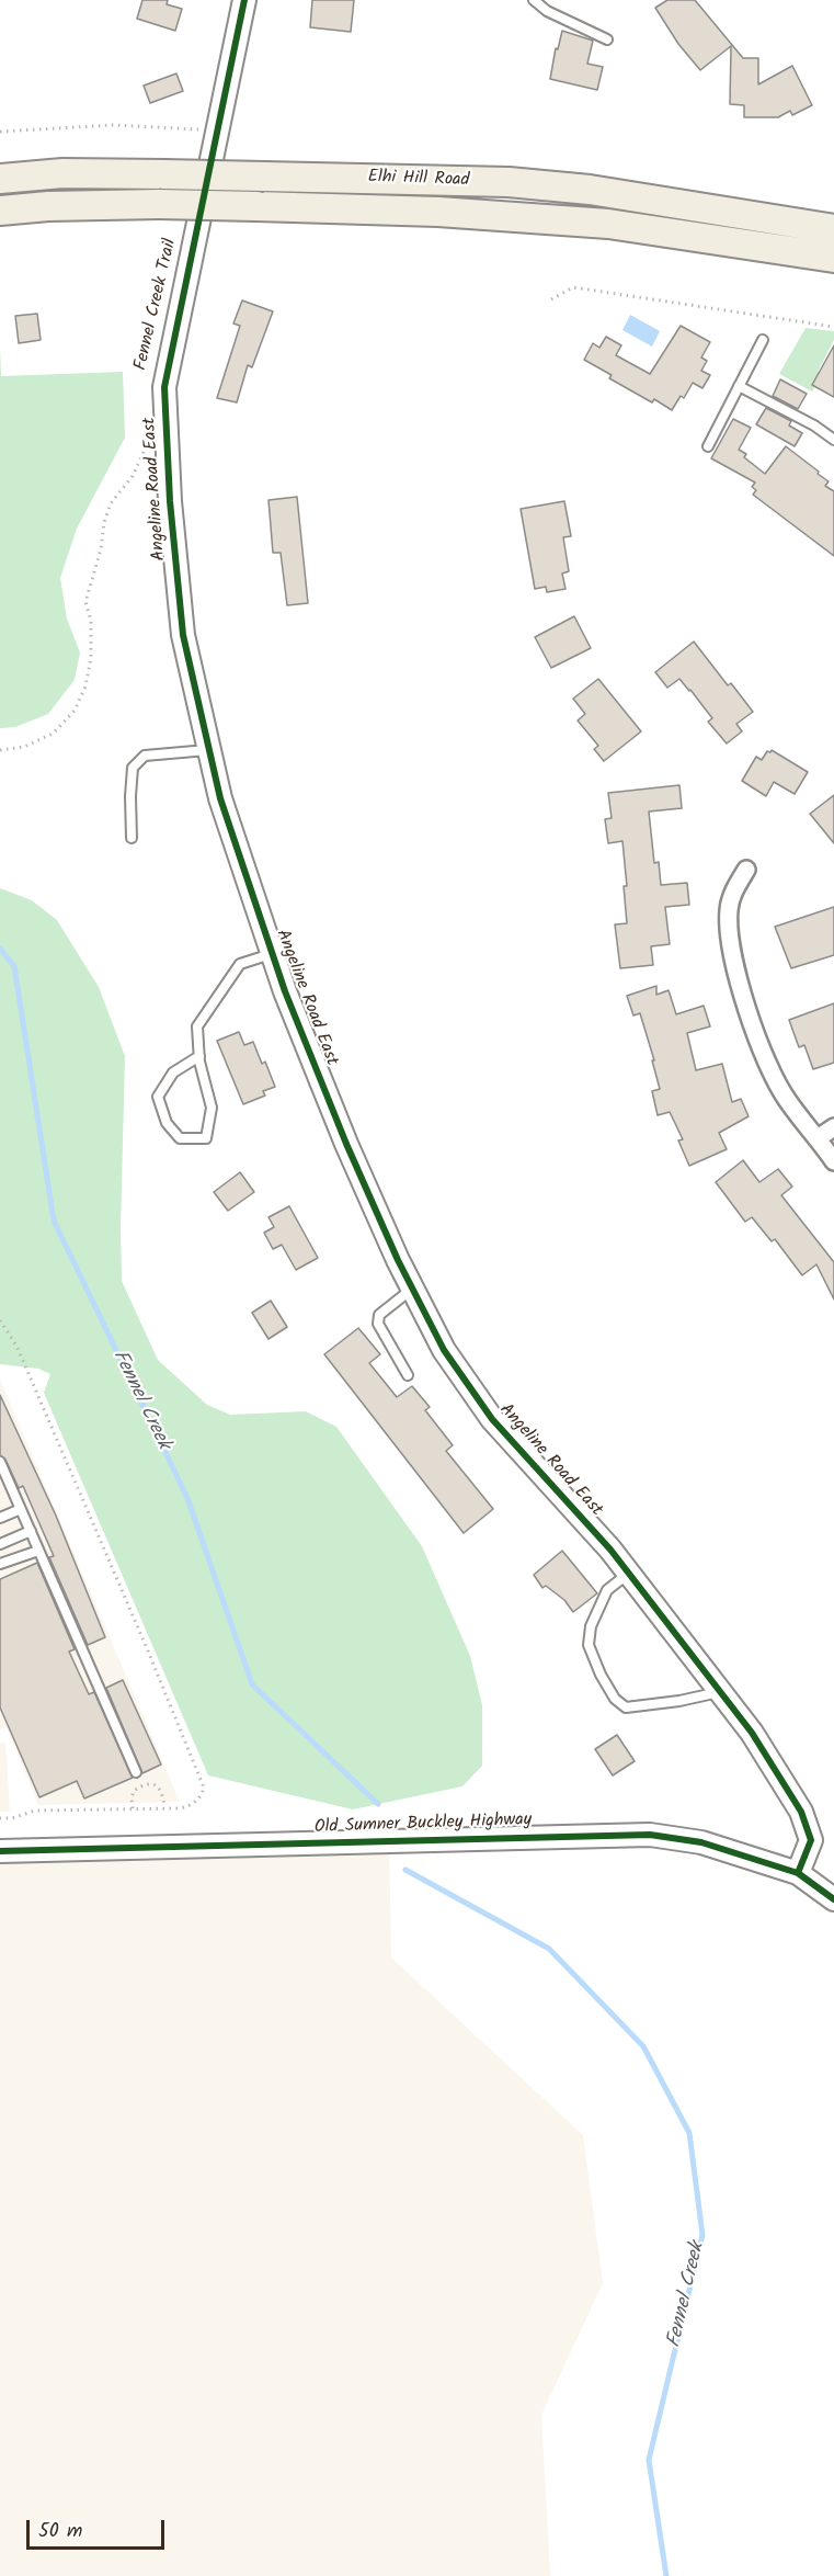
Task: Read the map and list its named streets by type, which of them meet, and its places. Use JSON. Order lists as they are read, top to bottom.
{
  "streets": {
    "highway": ["Elhi Hill Road"],
    "street": ["Angeline Road East", "Old Sumner Buckley Highway"],
    "cycle path": ["Fennel Creek Trail"]
  },
  "crossings": [
    ["Angeline Road East", "Old Sumner Buckley Highway"]
  ],
  "water": ["Fennel Creek"],
  "scale_bar": "50 m"
}
